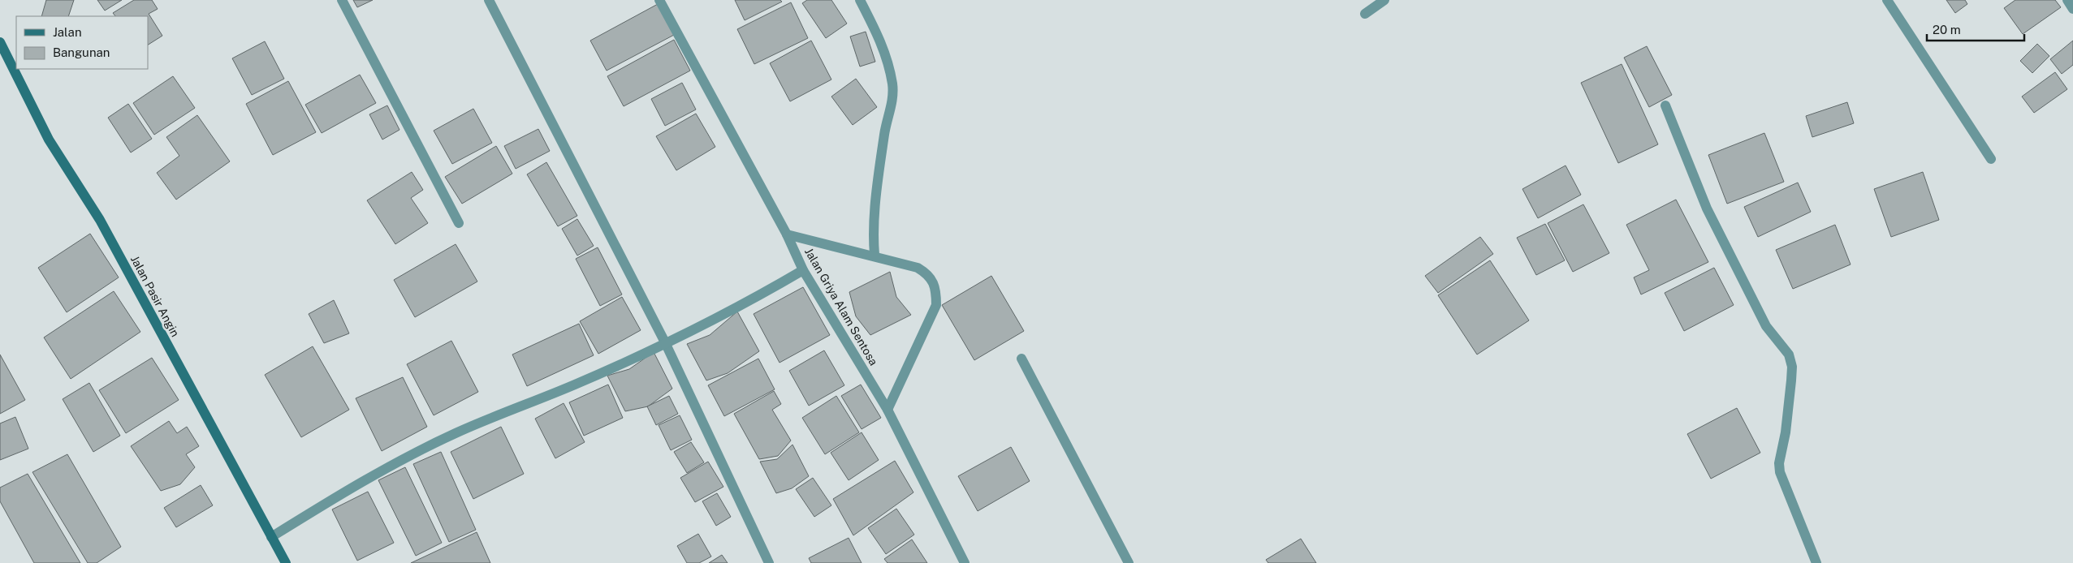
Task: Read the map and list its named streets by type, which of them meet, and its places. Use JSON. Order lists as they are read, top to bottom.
{
  "streets": {
    "street": ["Jalan Pasir Angin", "Jalan Griya Alam Sentosa"]
  },
  "legend": ["Jalan", "Bangunan"],
  "scale_bar": "20 m"
}
